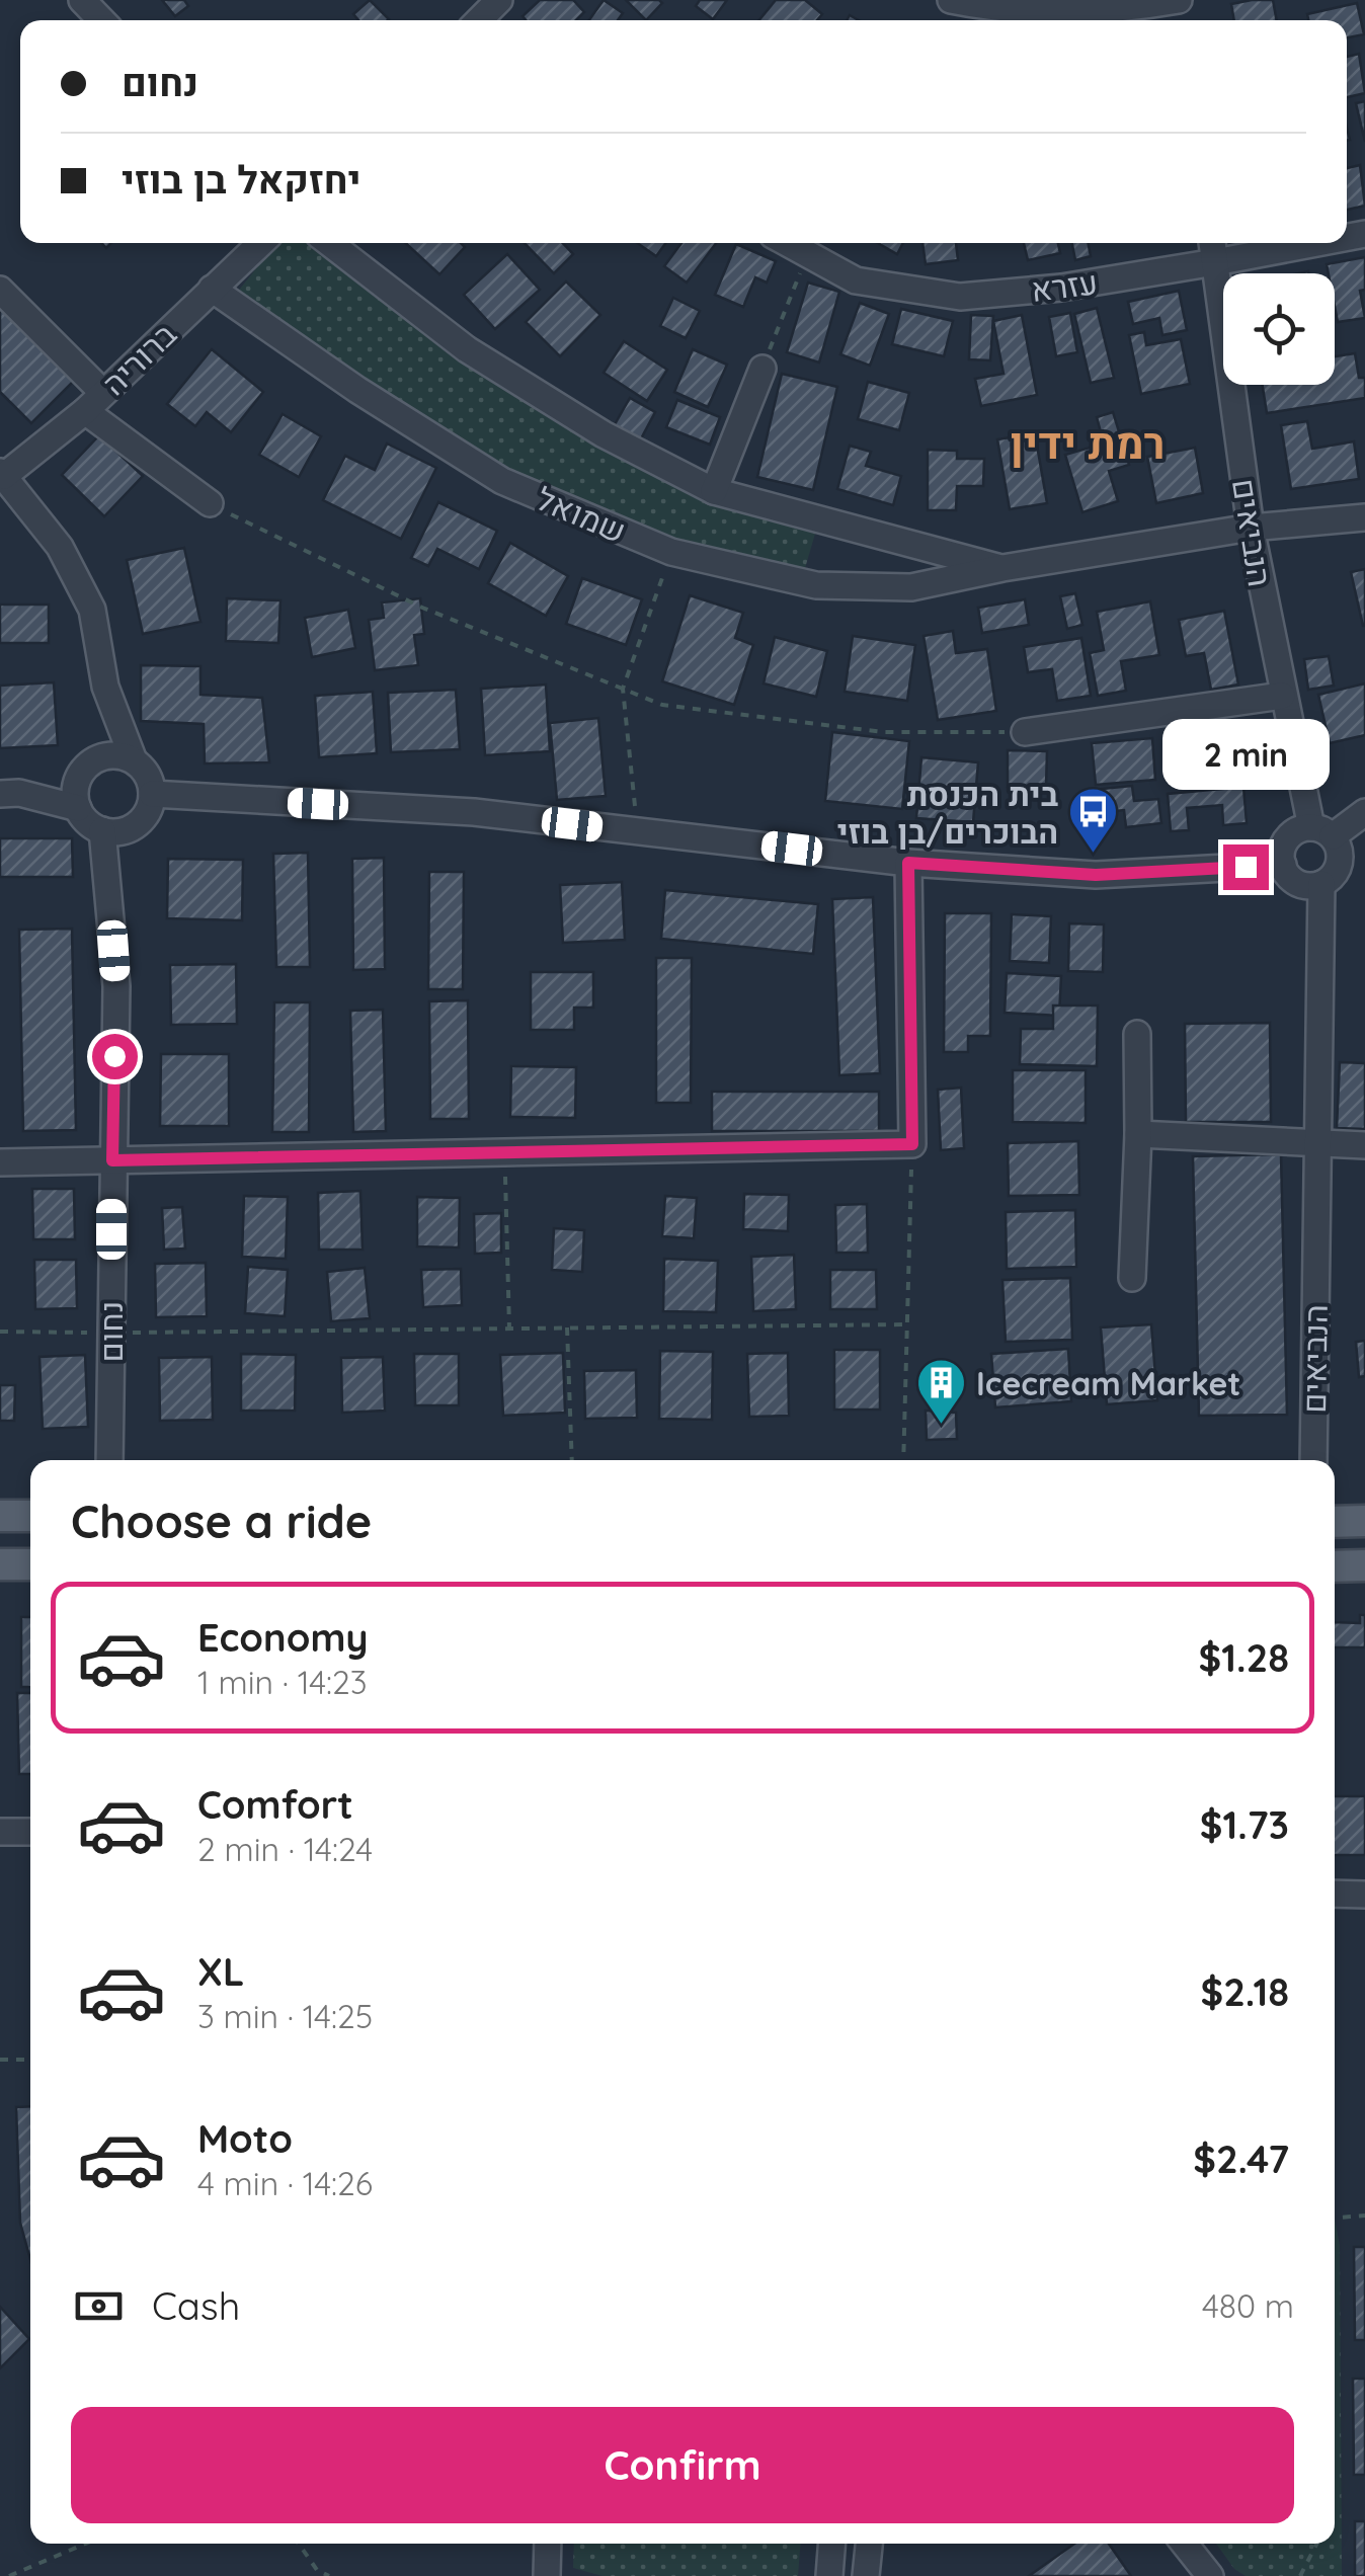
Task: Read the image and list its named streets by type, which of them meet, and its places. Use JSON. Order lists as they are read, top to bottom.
{
  "streets": {
    "street": [
      "עזרא",
      "ברוריה",
      "שמואל",
      "הנביאים",
      "נחום"
    ]
  },
  "crossings": [
    ["עזרא", "הנביאים"],
    ["ברוריה", "שמואל"],
    ["שמואל", "הנביאים"]
  ],
  "districts": ["רמת ידין"],
  "places": {
    "bus stop": ["בית הכנסת הבוכרים/בן בוזי"],
    "building": ["Icecream Market"]
  },
  "page": {
    "banner": ["נחום", "יחזקאל בן בוזי"],
    "bubble": "2 min",
    "heading": "Choose a ride",
    "list": [
      {
        "name": "Economy",
        "note": "1 min · 14:23",
        "value": "$1.28"
      },
      {
        "name": "Comfort",
        "note": "2 min · 14:24",
        "value": "$1.73"
      },
      {
        "name": "XL",
        "note": "3 min · 14:25",
        "value": "$2.18"
      },
      {
        "name": "Moto",
        "note": "4 min · 14:26",
        "value": "$2.47"
      }
    ],
    "pay": ["Cash", "480 m"],
    "buttons": "Confirm"
  }
}
